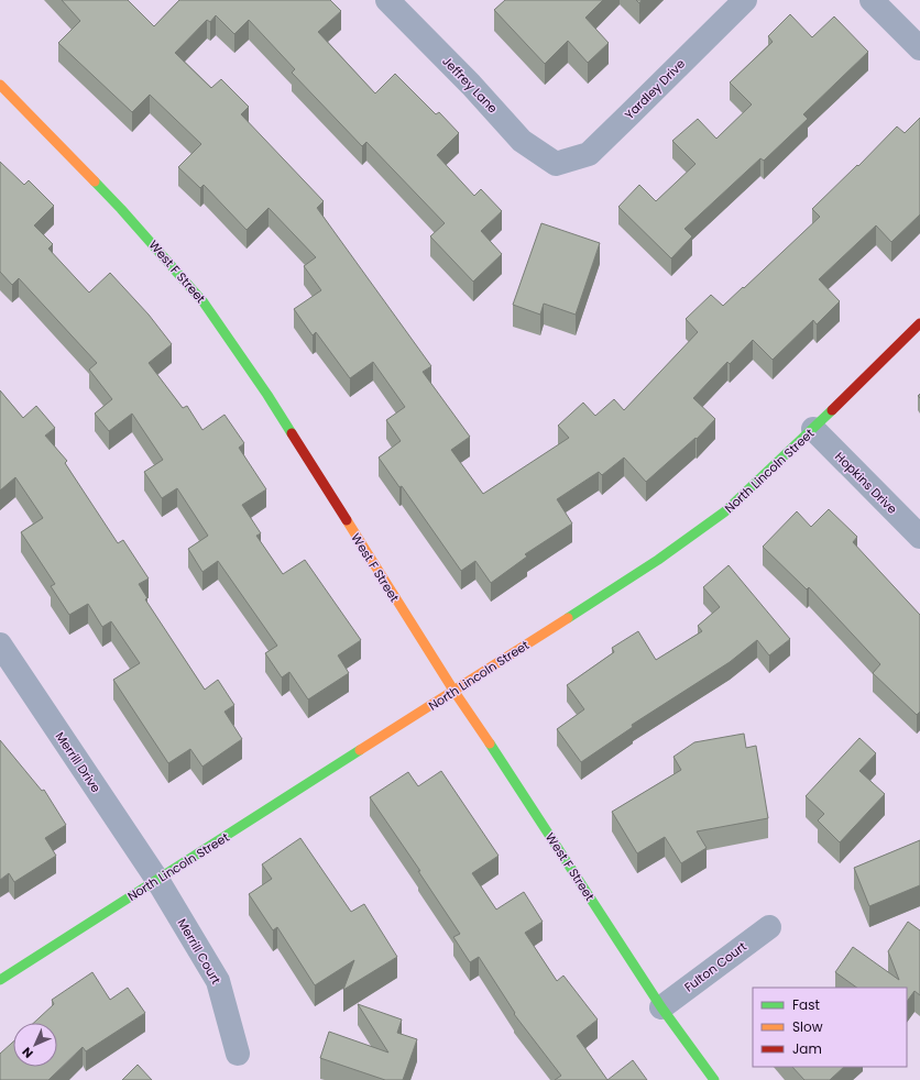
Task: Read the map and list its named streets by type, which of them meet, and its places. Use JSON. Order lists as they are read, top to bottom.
{
  "streets": {
    "street": [
      "Jeffrey Lane",
      "Yardley Drive",
      "West F Street",
      "North Lincoln Street",
      "Hopkins Drive",
      "Merrill Drive",
      "Merrill Court",
      "Fulton Court"
    ]
  },
  "crossings": [
    ["Jeffrey Lane", "Yardley Drive"],
    ["West F Street", "North Lincoln Street"],
    ["West F Street", "Fulton Court"],
    ["North Lincoln Street", "Hopkins Drive"],
    ["North Lincoln Street", "Merrill Drive"],
    ["North Lincoln Street", "Merrill Court"],
    ["Merrill Drive", "Merrill Court"]
  ],
  "legend": ["Fast", "Slow", "Jam"],
  "north": "bottom left"
}
